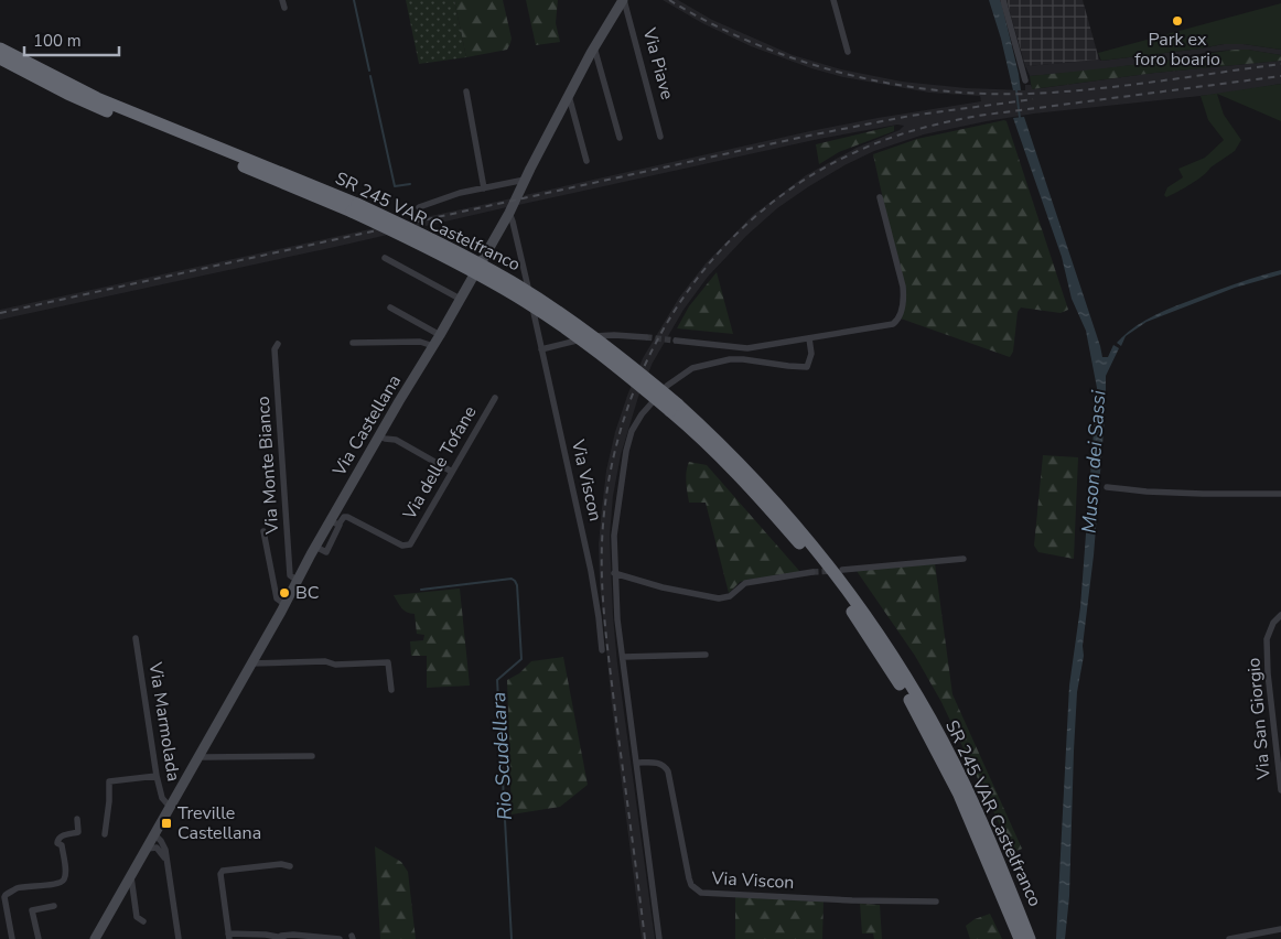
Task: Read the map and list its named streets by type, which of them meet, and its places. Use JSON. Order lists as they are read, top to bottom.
{
  "streets": {
    "highway": ["SR 245 VAR Castelfranco"],
    "street": [
      "Via Piave",
      "Via Castellana",
      "Via delle Tofane",
      "Via Monte Bianco",
      "Via Viscon",
      "Via San Giorgio",
      "Via Marmolada"
    ]
  },
  "crossings": [
    ["Via Piave", "Via Castellana"],
    ["Via Piave", "Via Viscon"],
    ["Via Castellana", "Via delle Tofane"],
    ["Via Castellana", "Via Monte Bianco"],
    ["Via Castellana", "Via Viscon"],
    ["Via Castellana", "Via Marmolada"]
  ],
  "water": ["Muson dei Sassi", "Rio Scudellara"],
  "places": {
    "other": ["Park ex foro boario", "BC"],
    "transit": ["Treville Castellana"]
  },
  "scale_bar": "100 m"
}
